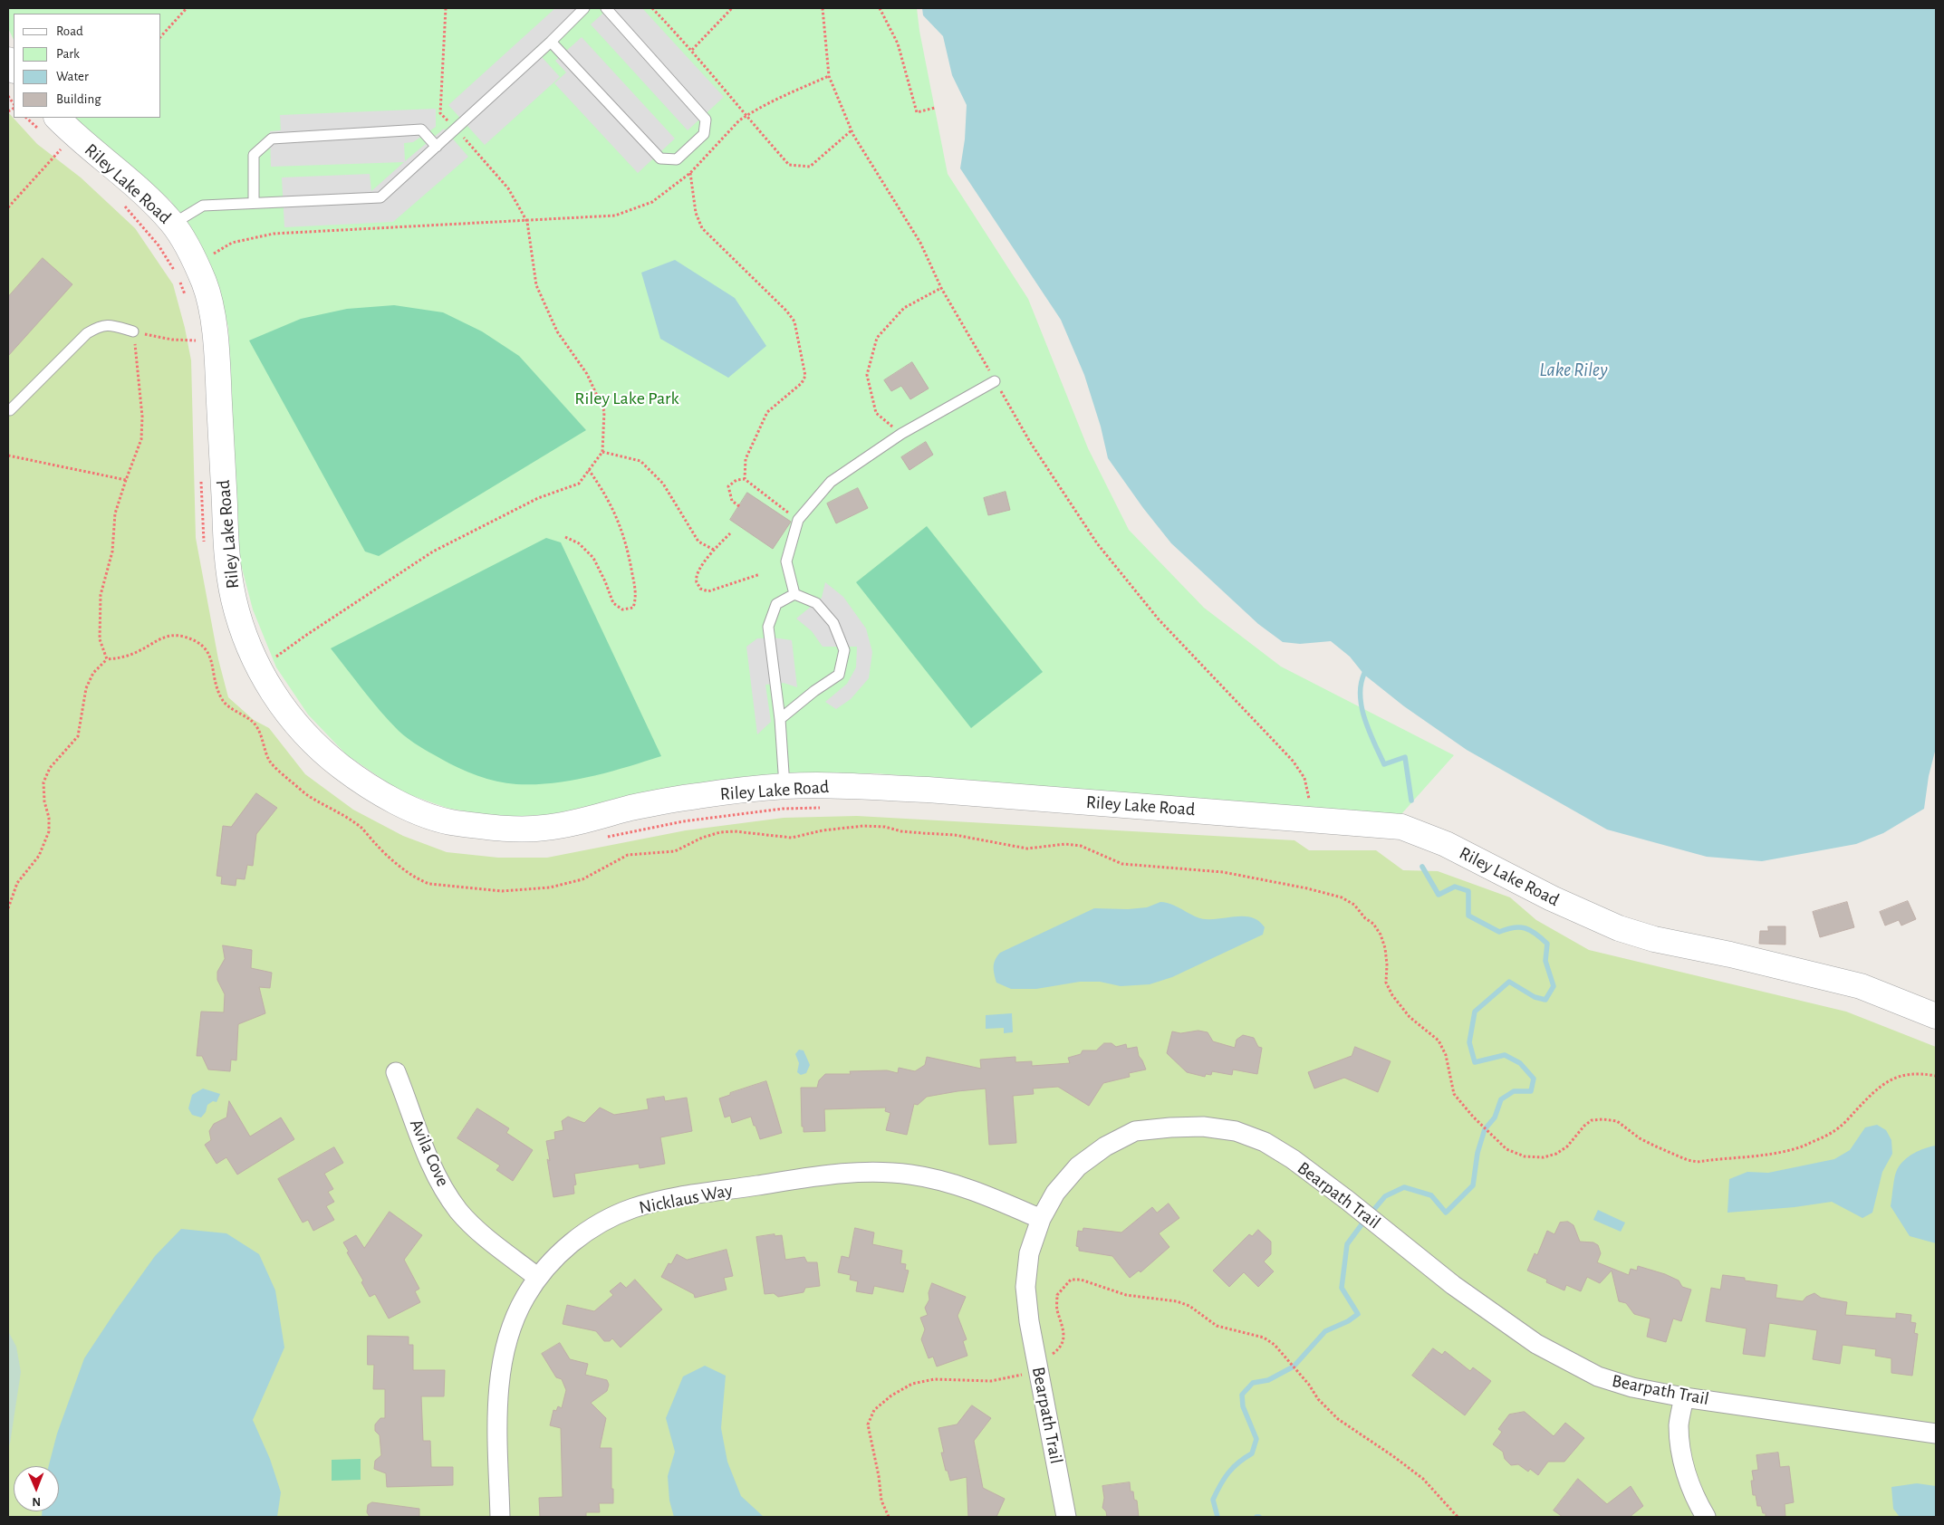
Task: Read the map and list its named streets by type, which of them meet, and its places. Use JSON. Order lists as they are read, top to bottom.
{
  "streets": {
    "street": [
      "Riley Lake Road",
      "Avila Cove",
      "Bearpath Trail",
      "Nicklaus Way"
    ]
  },
  "crossings": [
    ["Avila Cove", "Nicklaus Way"],
    ["Bearpath Trail", "Nicklaus Way"]
  ],
  "water": ["Lake Riley"],
  "parks": ["Riley Lake Park"],
  "legend": [
    "Road",
    "Park",
    "Water",
    "Building"
  ],
  "north": "bottom"
}
